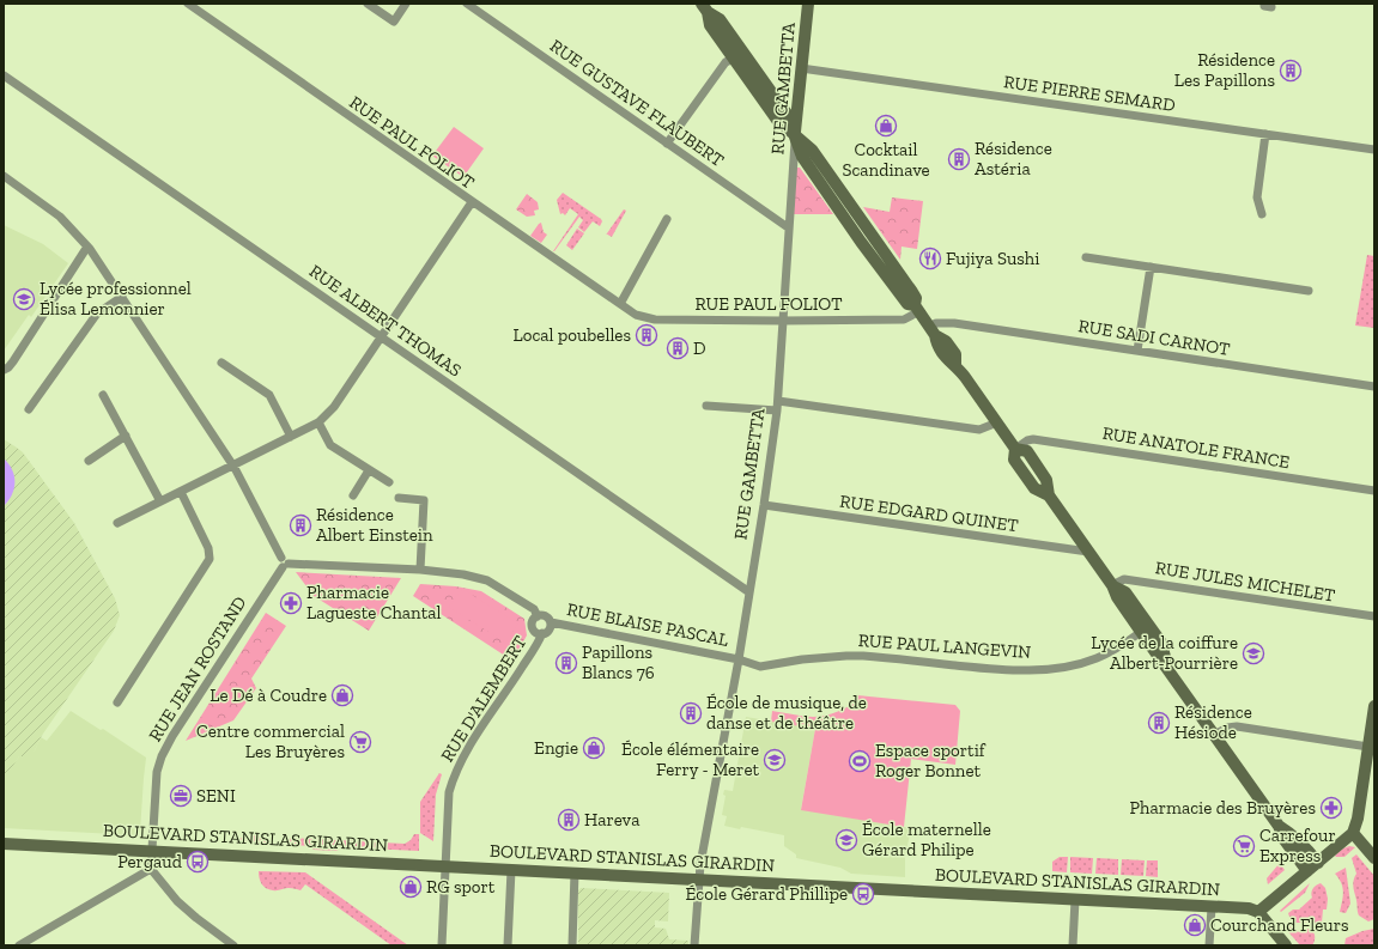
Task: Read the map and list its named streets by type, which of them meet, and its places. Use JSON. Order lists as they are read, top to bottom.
{
  "streets": {
    "main road": ["RUE GAMBETTA", "BOULEVARD STANISLAS GIRARDIN"],
    "street": [
      "RUE PIERRE SEMARD",
      "RUE GUSTAVE FLAUBERT",
      "RUE PAUL FOLIOT",
      "RUE ALBERT THOMAS",
      "RUE SADI CARNOT",
      "RUE ANATOLE FRANCE",
      "RUE EDGARD QUINET",
      "RUE JULES MICHELET",
      "RUE BLAISE PASCAL",
      "RUE PAUL LANGEVIN",
      "RUE JEAN ROSTAND",
      "RUE D'ALEMBERT"
    ]
  },
  "crossings": [
    ["RUE GAMBETTA", "RUE PIERRE SEMARD"],
    ["RUE GAMBETTA", "RUE GUSTAVE FLAUBERT"],
    ["RUE GAMBETTA", "RUE PAUL FOLIOT"],
    ["RUE GAMBETTA", "RUE ALBERT THOMAS"],
    ["RUE GAMBETTA", "RUE EDGARD QUINET"],
    ["RUE GAMBETTA", "RUE BLAISE PASCAL"],
    ["RUE GAMBETTA", "RUE PAUL LANGEVIN"],
    ["RUE GAMBETTA", "BOULEVARD STANISLAS GIRARDIN"],
    ["RUE BLAISE PASCAL", "RUE PAUL LANGEVIN"],
    ["RUE BLAISE PASCAL", "RUE D'ALEMBERT"],
    ["RUE JEAN ROSTAND", "BOULEVARD STANISLAS GIRARDIN"],
    ["RUE D'ALEMBERT", "BOULEVARD STANISLAS GIRARDIN"]
  ],
  "places": {
    "building": [
      "Résidence Les Papillons",
      "Résidence Astéria",
      "Local poubelles",
      "D",
      "Résidence Albert Einstein",
      "Papillons Blancs 76",
      "École de musique, de danse et de théâtre",
      "Résidence Hésiode",
      "Hareva"
    ],
    "shop": [
      "Cocktail Scandinave",
      "Le Dé à Coudre",
      "Engie",
      "RG sport",
      "Courchand Fleurs"
    ],
    "restaurant": ["Fujiya Sushi"],
    "school or university": [
      "Lycée professionnel Élisa Lemonnier",
      "Lycée de la coiffure Albert-Pourrière",
      "École élémentaire Ferry - Meret",
      "École maternelle Gérard Philipe"
    ],
    "pharmacy": ["Pharmacie Lagueste Chantal", "Pharmacie des Bruyères"],
    "supermarket": ["Centre commercial Les Bruyères", "Carrefour Express"],
    "sports": ["Espace sportif Roger Bonnet"],
    "office": ["SENI"],
    "bus stop": ["Pergaud", "École Gérard Phillipe"]
  }
}
